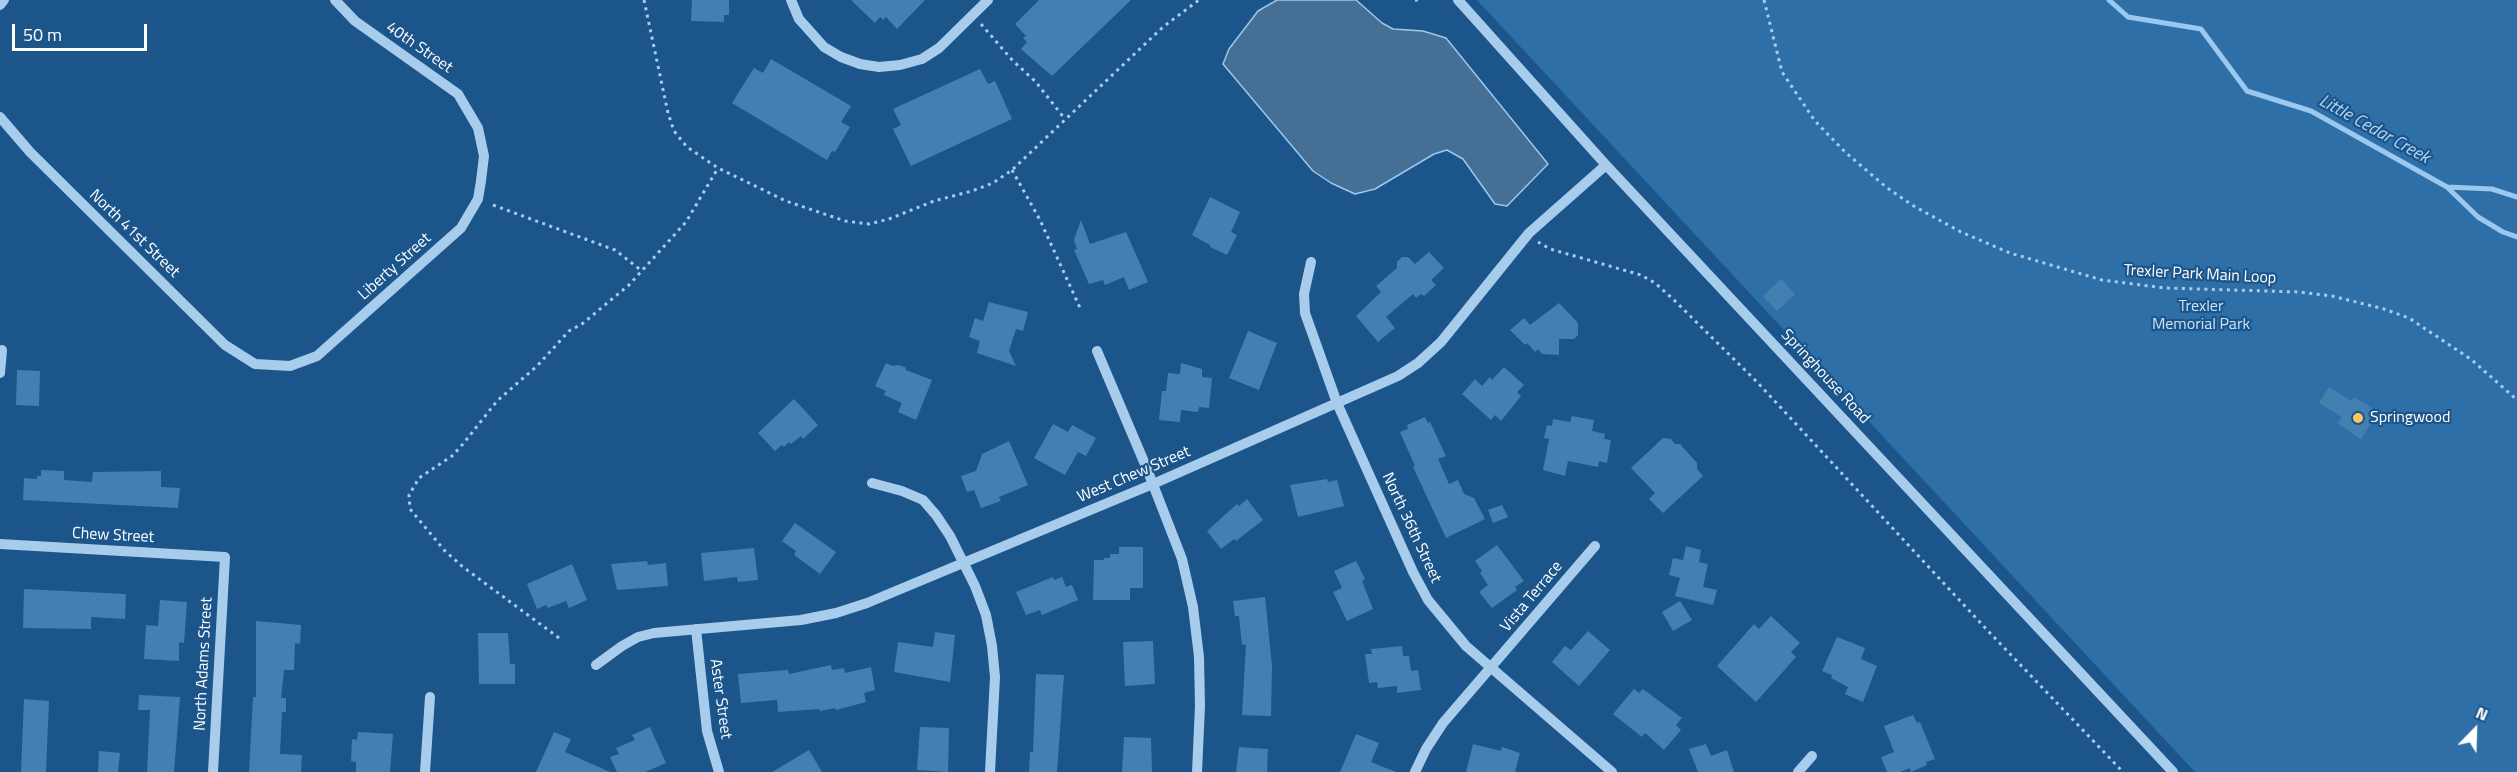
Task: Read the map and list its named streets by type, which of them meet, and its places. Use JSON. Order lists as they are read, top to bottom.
{
  "streets": {
    "street": [
      "40th Street",
      "North 41st Street",
      "Liberty Street",
      "Springhouse Road",
      "West Chew Street",
      "North 36th Street",
      "Chew Street",
      "Vista Terrace",
      "North Adams Street",
      "Aster Street"
    ],
    "path": ["Trexler Park Main Loop"]
  },
  "crossings": [
    ["40th Street", "Liberty Street"],
    ["North 41st Street", "Liberty Street"],
    ["Springhouse Road", "West Chew Street"],
    ["West Chew Street", "North 36th Street"],
    ["West Chew Street", "Aster Street"],
    ["North 36th Street", "Vista Terrace"],
    ["Chew Street", "North Adams Street"]
  ],
  "water": ["Little Cedar Creek"],
  "parks": ["Trexler Memorial Park"],
  "places": ["Springwood"],
  "scale_bar": "50 m",
  "north": "top right"
}
